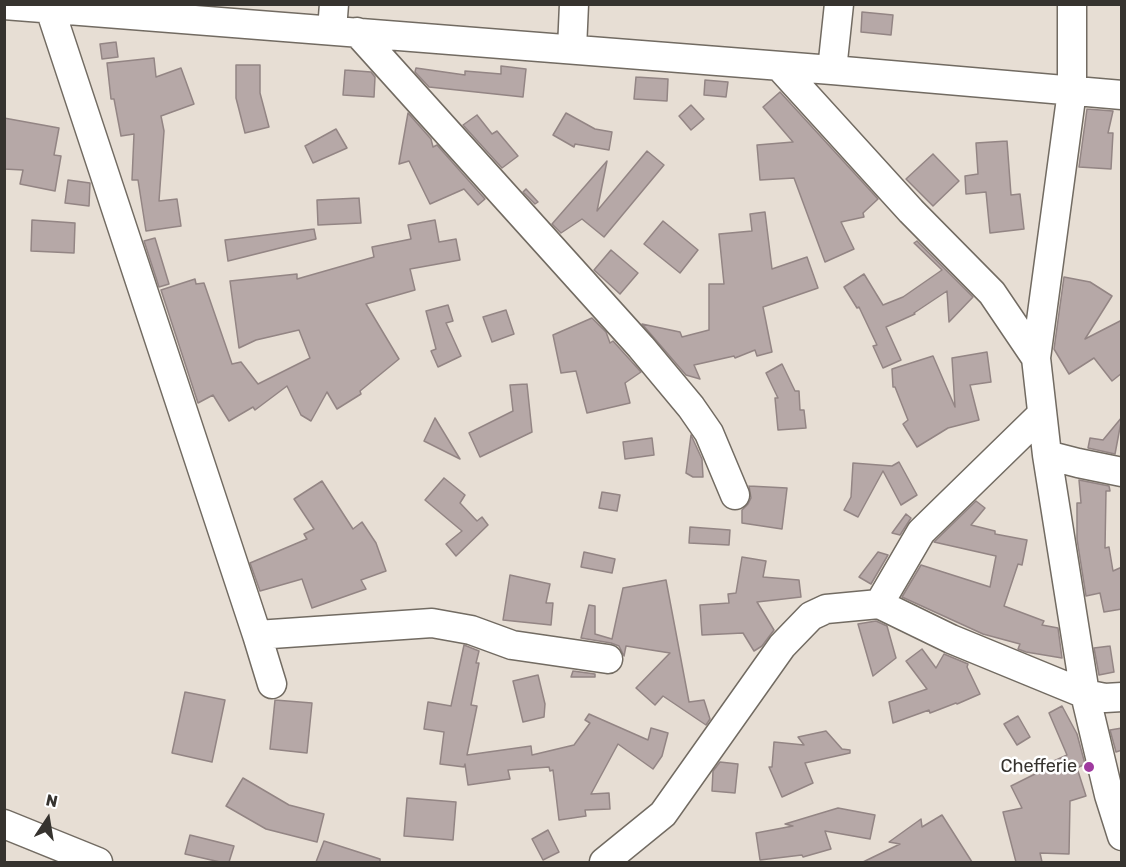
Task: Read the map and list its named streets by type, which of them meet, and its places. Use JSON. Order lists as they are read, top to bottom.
{
  "places": ["Chefferie"],
  "north": "top"
}
